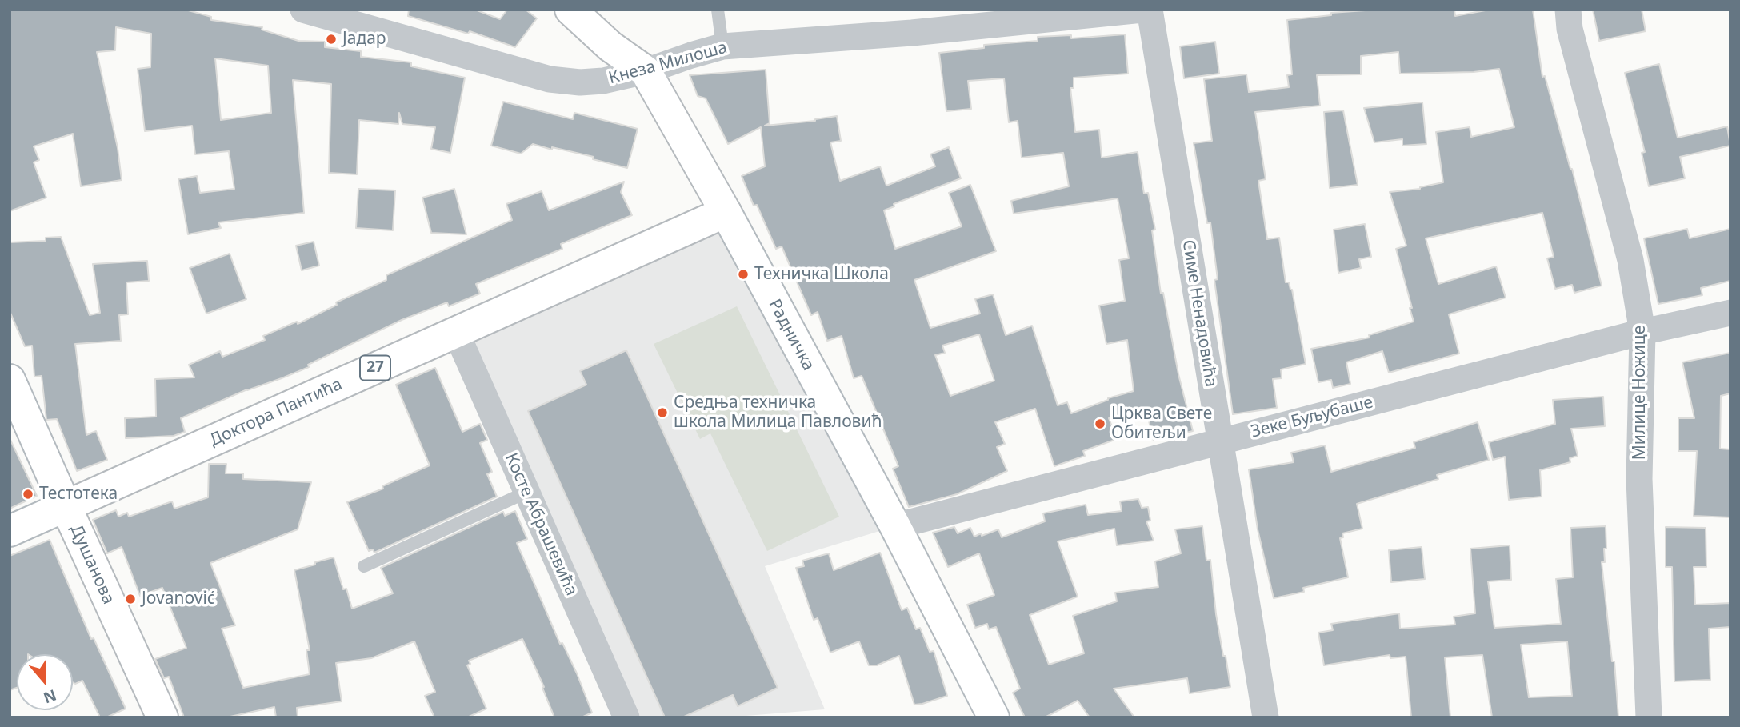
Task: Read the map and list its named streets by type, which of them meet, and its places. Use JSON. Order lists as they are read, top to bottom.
{
  "streets": {
    "main road": [
      "Радничка",
      "27",
      "Доктора Пантића",
      "Душанова"
    ],
    "street": [
      "Кнеза Милоша",
      "Симе Ненадовића",
      "Милице Ножице",
      "Зеке Буљубаше",
      "Косте Абрашевића"
    ]
  },
  "crossings": [
    ["Кнеза Милоша", "Радничка"],
    ["Симе Ненадовића", "Зеке Буљубаше"],
    ["Радничка", "Доктора Пантића"],
    ["Радничка", "Зеке Буљубаше"],
    ["Милице Ножице", "Зеке Буљубаше"],
    ["Доктора Пантића", "Косте Абрашевића"],
    ["Доктора Пантића", "Душанова"]
  ],
  "places": [
    "Јадар",
    "Техничка Школа",
    "Средња техничка школа Милица Павловић",
    "Црква Свете Обитељи",
    "Тестотека",
    "Jovanović"
  ],
  "north": "bottom"
}
